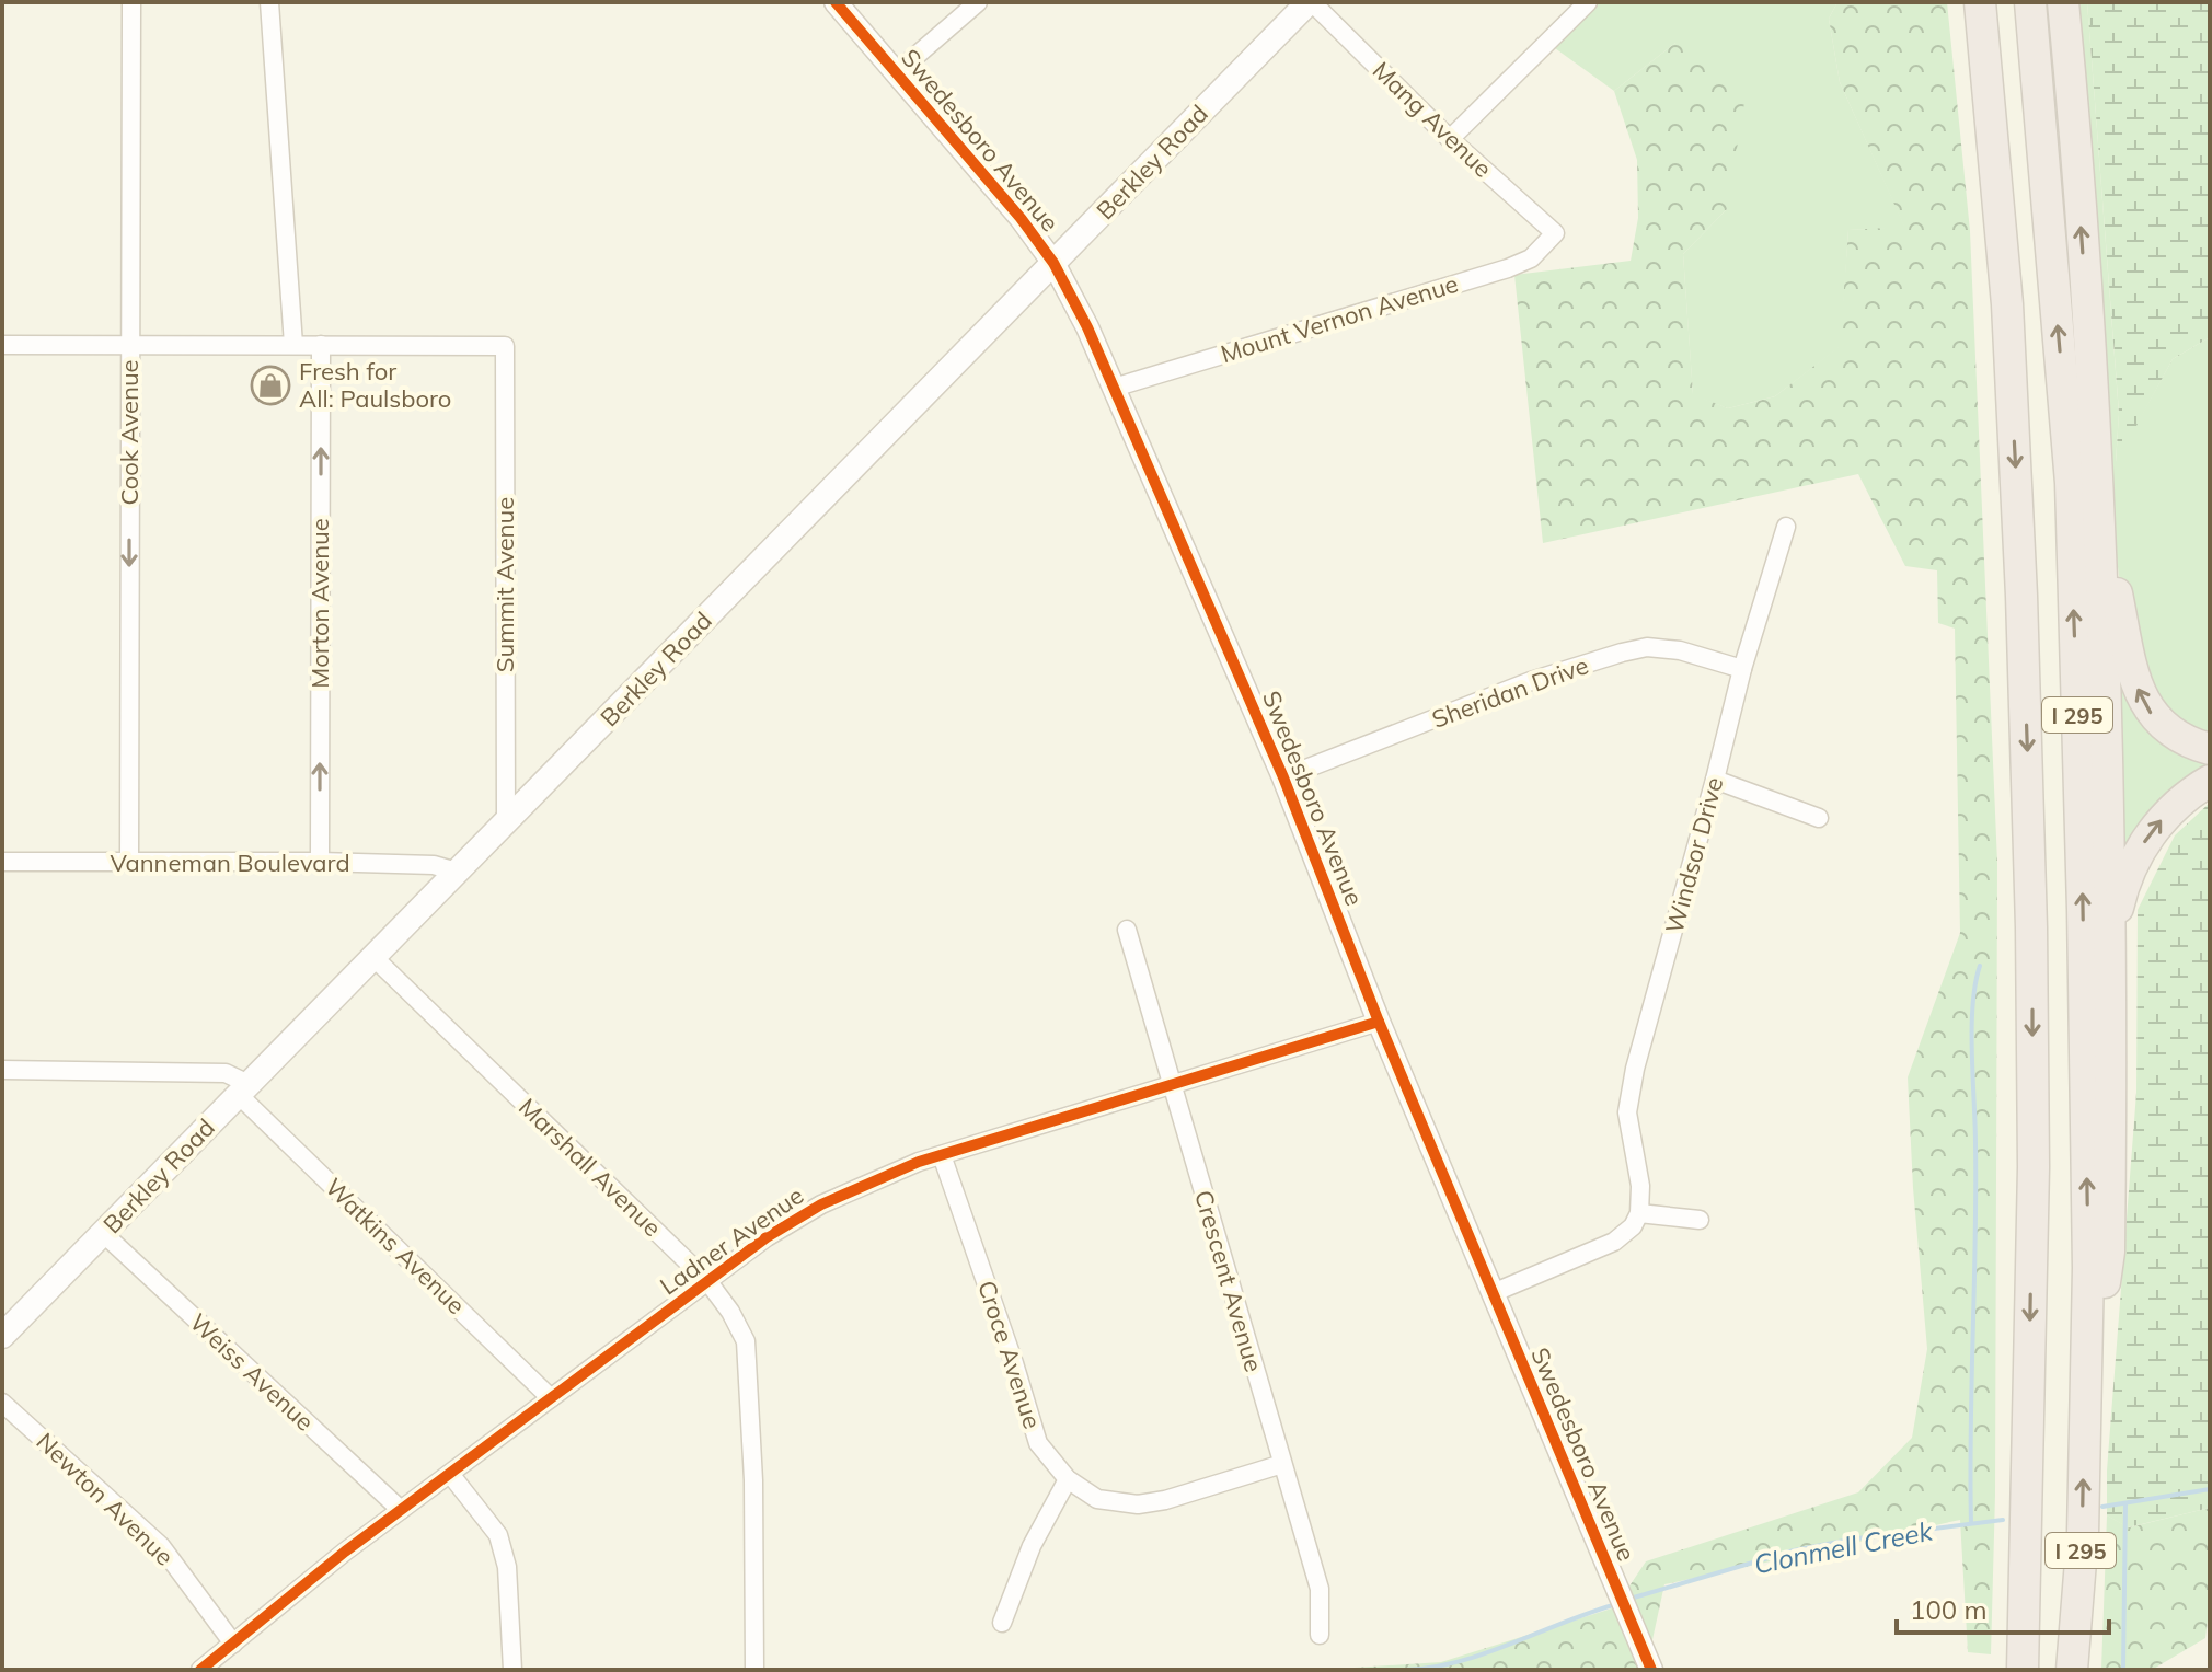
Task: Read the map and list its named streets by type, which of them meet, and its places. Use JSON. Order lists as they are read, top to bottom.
{
  "streets": {
    "highway": ["I 295"],
    "main road": ["Berkley Road"],
    "street": [
      "Mang Avenue",
      "Swedesboro Avenue",
      "Mount Vernon Avenue",
      "Cook Avenue",
      "Summit Avenue",
      "Morton Avenue",
      "Sheridan Drive",
      "Windsor Drive",
      "Vanneman Boulevard",
      "Marshall Avenue",
      "Ladner Avenue",
      "Watkins Avenue",
      "Crescent Avenue",
      "Croce Avenue",
      "Weiss Avenue",
      "Newton Avenue"
    ]
  },
  "crossings": [
    ["Mang Avenue", "Berkley Road"],
    ["Mang Avenue", "Mount Vernon Avenue"],
    ["Swedesboro Avenue", "Berkley Road"],
    ["Swedesboro Avenue", "Mount Vernon Avenue"],
    ["Swedesboro Avenue", "Sheridan Drive"],
    ["Swedesboro Avenue", "Ladner Avenue"],
    ["Berkley Road", "Summit Avenue"],
    ["Berkley Road", "Vanneman Boulevard"],
    ["Berkley Road", "Marshall Avenue"],
    ["Berkley Road", "Watkins Avenue"],
    ["Berkley Road", "Weiss Avenue"],
    ["Cook Avenue", "Vanneman Boulevard"],
    ["Summit Avenue", "Morton Avenue"],
    ["Morton Avenue", "Vanneman Boulevard"],
    ["Sheridan Drive", "Windsor Drive"],
    ["Marshall Avenue", "Ladner Avenue"],
    ["Ladner Avenue", "Watkins Avenue"],
    ["Ladner Avenue", "Crescent Avenue"],
    ["Ladner Avenue", "Croce Avenue"],
    ["Ladner Avenue", "Weiss Avenue"],
    ["Ladner Avenue", "Newton Avenue"],
    ["Crescent Avenue", "Croce Avenue"]
  ],
  "one_way": ["Cook Avenue", "Morton Avenue"],
  "water": ["Clonmell Creek"],
  "places": {
    "shop": ["Fresh for All: Paulsboro"]
  },
  "scale_bar": "100 m"
}
